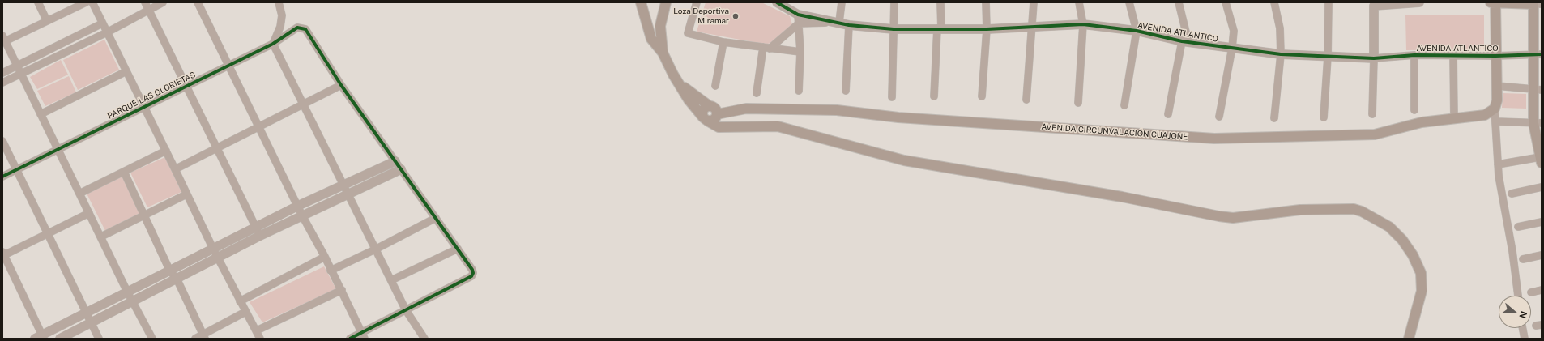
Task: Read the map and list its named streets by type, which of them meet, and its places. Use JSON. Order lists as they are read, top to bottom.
{
  "streets": {
    "main road": ["AVENIDA CIRCUNVALACIÓN CUAJONE"],
    "street": ["AVENIDA ATLANTICO", "PARQUE LAS GLORIETAS"]
  },
  "places": ["Loza Deportiva Miramar"],
  "north": "right"
}
